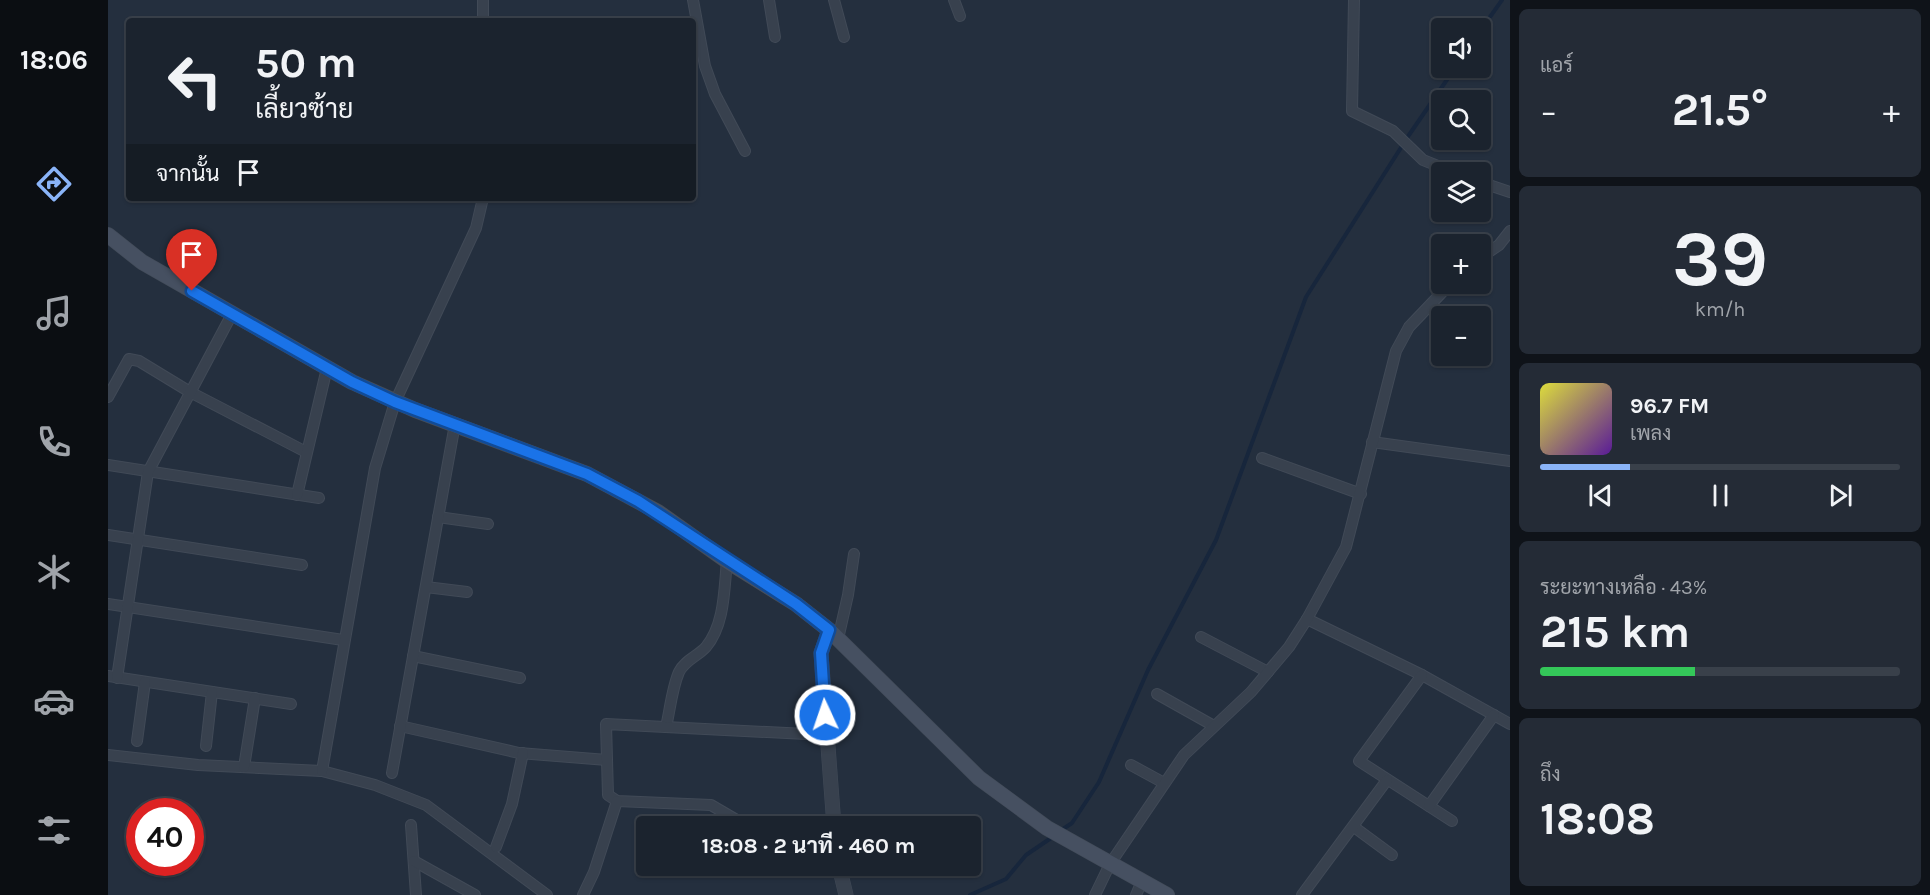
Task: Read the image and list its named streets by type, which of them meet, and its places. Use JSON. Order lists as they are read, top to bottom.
{
  "page": {
    "tabs": "18:06",
    "tile": [
      "แอร์",
      ["39", "km/h"],
      ["ระยะทางเหลือ · 43%", "215 km"],
      ["ถึง", "18:08"]
    ],
    "map_buttons": ["+", "−"],
    "turn": ["50 m", "เลี้ยวซ้าย"],
    "heat": ["−", "21.5°", "+"],
    "then": "จากนั้น",
    "song": ["96.7 FM", "เพลง"],
    "limit": "40",
    "trip": "18:08 · 2 นาที · 460 m"
  }
}
